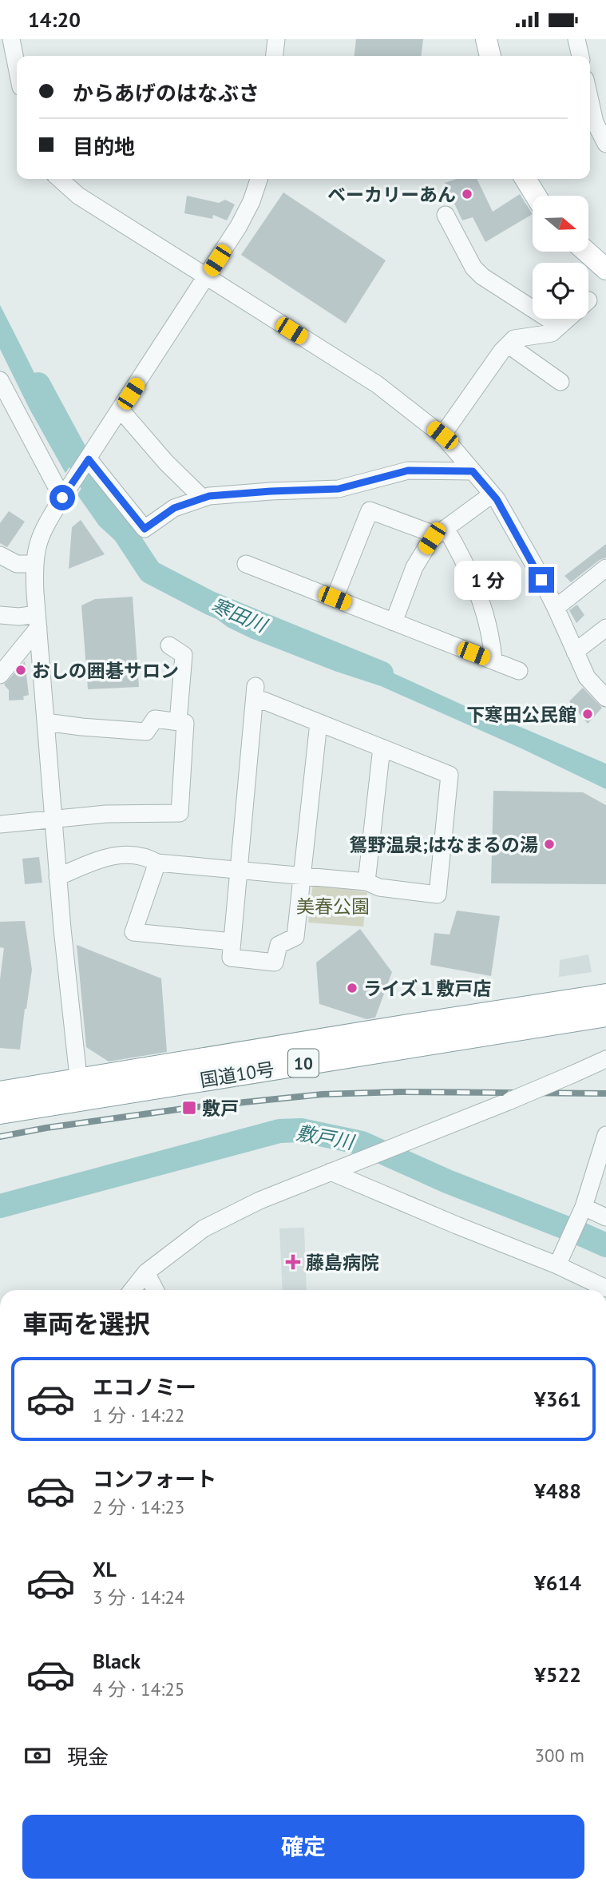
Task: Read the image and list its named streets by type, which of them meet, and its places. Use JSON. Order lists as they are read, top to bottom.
{
  "streets": {
    "highway": ["10", "国道10号"]
  },
  "water": ["寒田川", "敷戸川"],
  "parks": ["美春公園"],
  "places": {
    "other": [
      "ベーカリーあん",
      "おしの囲碁サロン",
      "下寒田公民館",
      "鴛野温泉;はなまるの湯",
      "ライズ１敷戸店"
    ],
    "transit": ["敷戸"],
    "health": ["藤島病院"]
  },
  "north": "right",
  "page": {
    "status": "14:20",
    "banner": ["からあげのはなぶさ", "目的地"],
    "bubble": "1 分",
    "heading": "車両を選択",
    "list": [
      {
        "name": "エコノミー",
        "note": "1 分 · 14:22",
        "value": "¥361"
      },
      {
        "name": "コンフォート",
        "note": "2 分 · 14:23",
        "value": "¥488"
      },
      {
        "name": "XL",
        "note": "3 分 · 14:24",
        "value": "¥614"
      },
      {
        "name": "Black",
        "note": "4 分 · 14:25",
        "value": "¥522"
      }
    ],
    "pay": ["現金", "300 m"],
    "buttons": "確定"
  }
}
